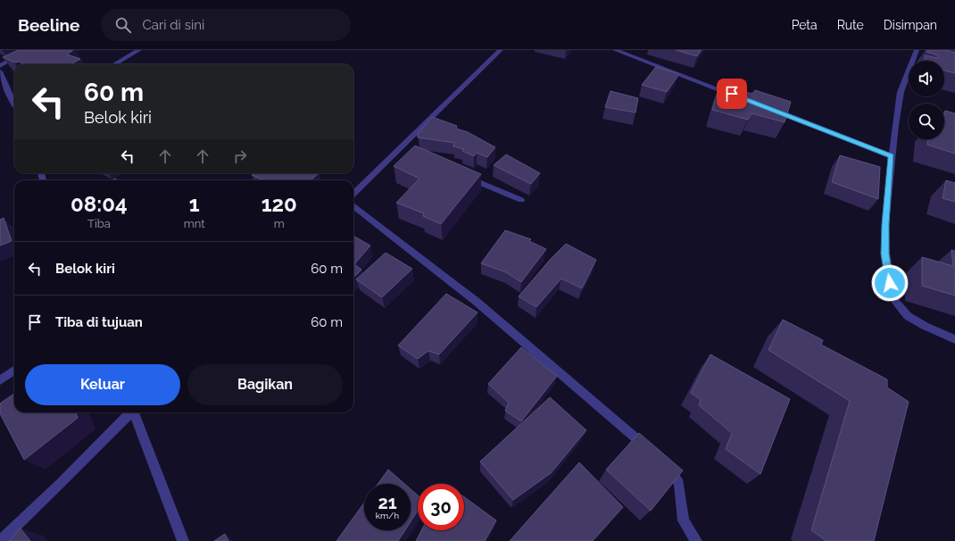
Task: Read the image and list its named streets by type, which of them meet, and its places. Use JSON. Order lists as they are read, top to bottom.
{
  "page": {
    "header": "Beeline",
    "search": "Cari di sini",
    "nav": ["Peta", "Rute", "Disimpan"],
    "turn": ["60 m", "Belok kiri"],
    "eta": [
      "08:04",
      "Tiba",
      "1",
      "mnt",
      "120",
      "m"
    ],
    "list": [
      {
        "name": "Belok kiri",
        "value": "60 m"
      },
      {
        "name": "Tiba di tujuan",
        "value": "60 m"
      }
    ],
    "buttons": ["Keluar", "Bagikan"],
    "speed": "21 km/h",
    "limit": "30"
  }
}
